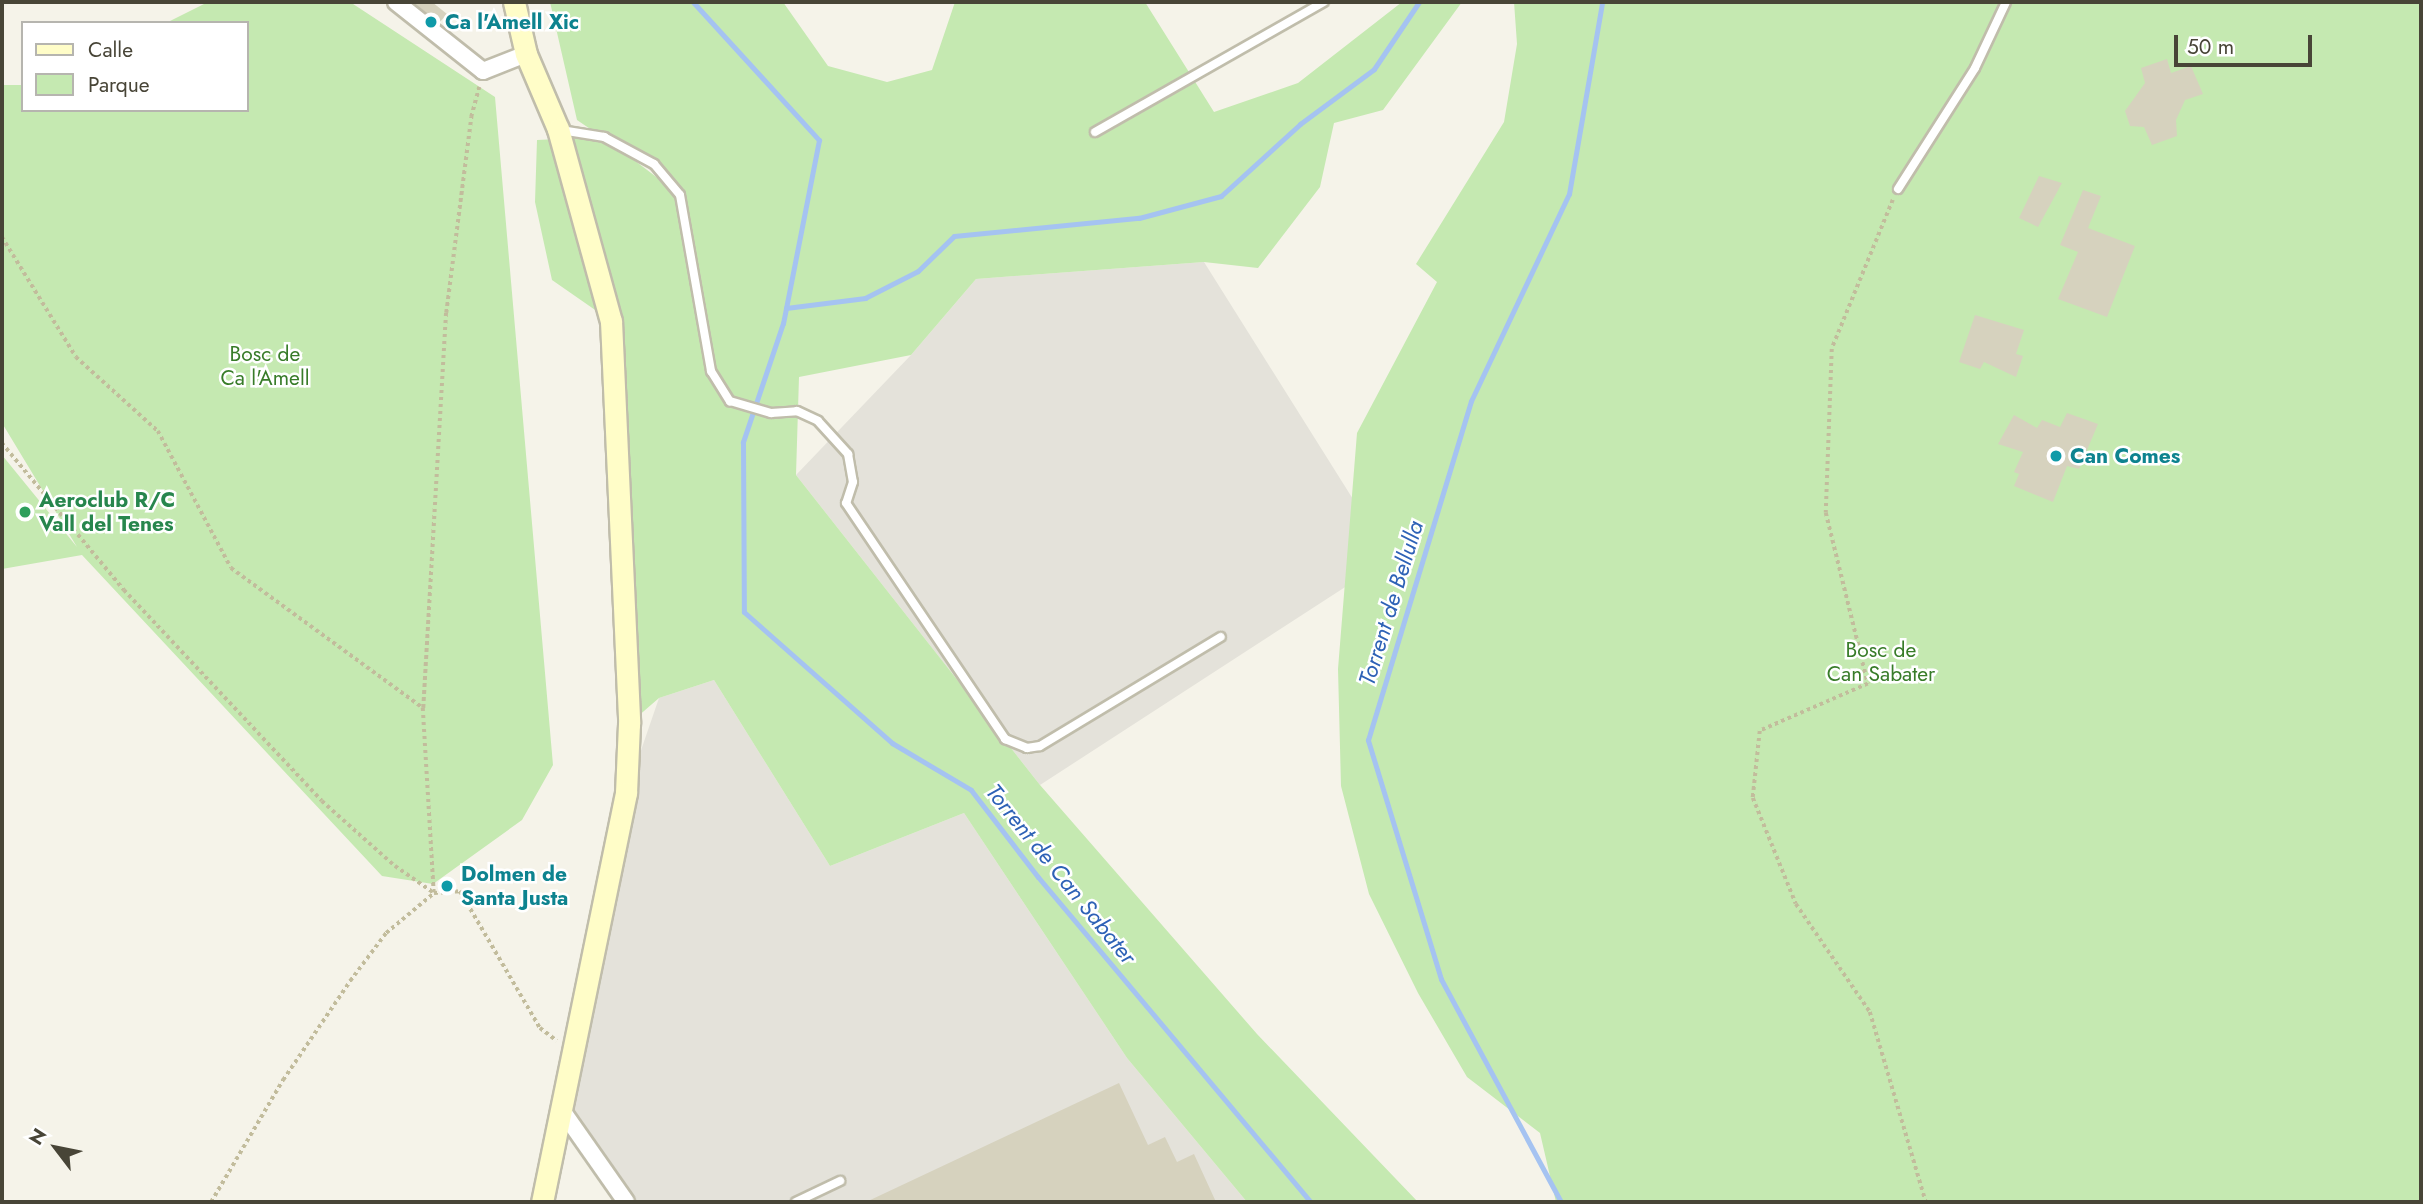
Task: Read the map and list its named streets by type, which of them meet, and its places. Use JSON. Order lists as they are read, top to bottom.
{
  "water": ["Torrent de Bellulla", "Torrent de Can Sabater"],
  "parks": ["Bosc de Ca l'Amell", "Bosc de Can Sabater"],
  "places": [
    "Ca l'Amell Xic",
    "Can Comes",
    "Aeroclub R/C Vall del Tenes",
    "Dolmen de Santa Justa"
  ],
  "legend": ["Calle", "Parque"],
  "scale_bar": "50 m",
  "north": "top left"
}
